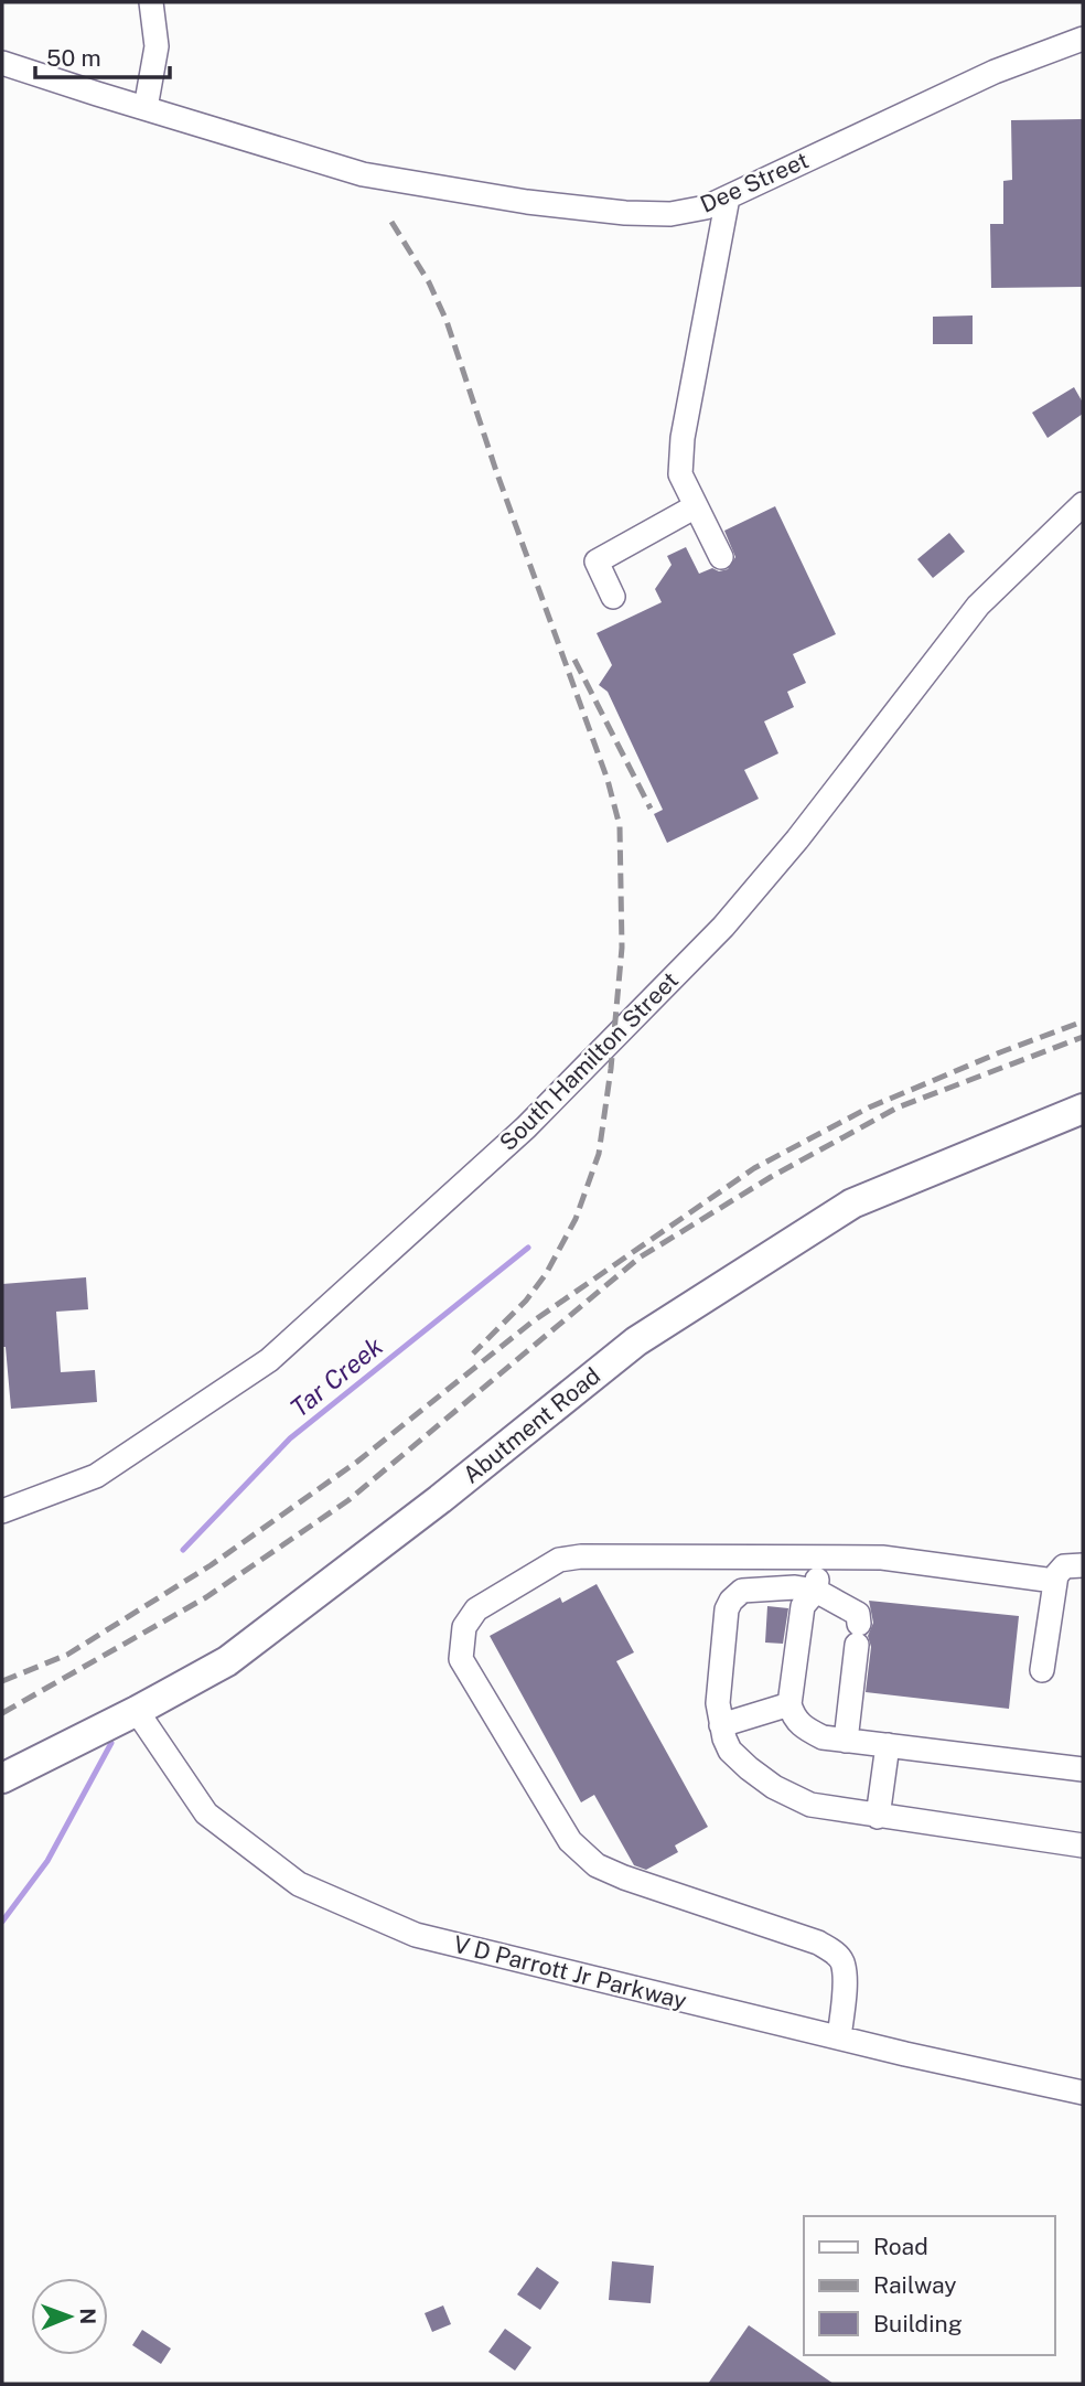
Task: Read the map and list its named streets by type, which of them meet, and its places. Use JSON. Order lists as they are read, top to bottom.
{
  "streets": {
    "main road": ["Abutment Road"],
    "street": ["Dee Street", "South Hamilton Street", "V D Parrott Jr Parkway"]
  },
  "crossings": [
    ["Abutment Road", "V D Parrott Jr Parkway"]
  ],
  "water": ["Tar Creek"],
  "legend": ["Road", "Railway", "Building"],
  "scale_bar": "50 m",
  "north": "right"
}
